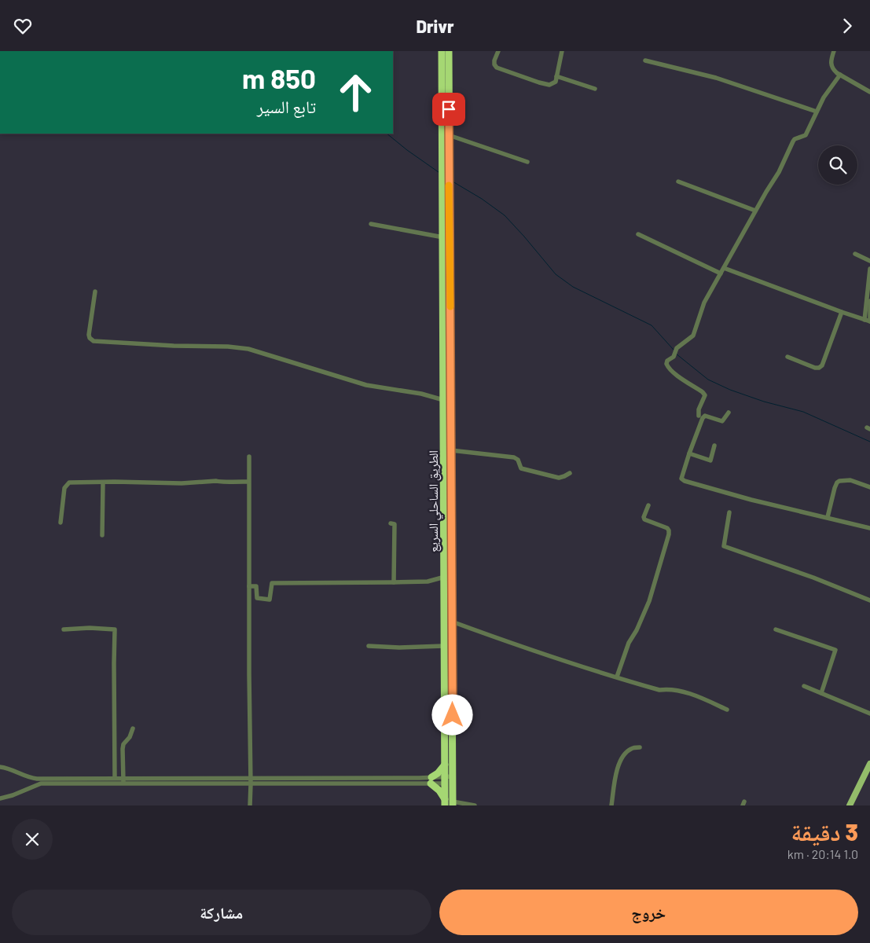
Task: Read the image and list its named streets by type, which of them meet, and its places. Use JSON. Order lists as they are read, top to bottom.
{
  "streets": {
    "highway": ["الطريق الساحلي السريع"]
  },
  "page": {
    "header": "Drivr",
    "turn": ["850 m", "تابع السير"],
    "heading": ["3 دقيقة", "1.0 km · 20:14"],
    "buttons": ["خروج", "مشاركة"]
  }
}
